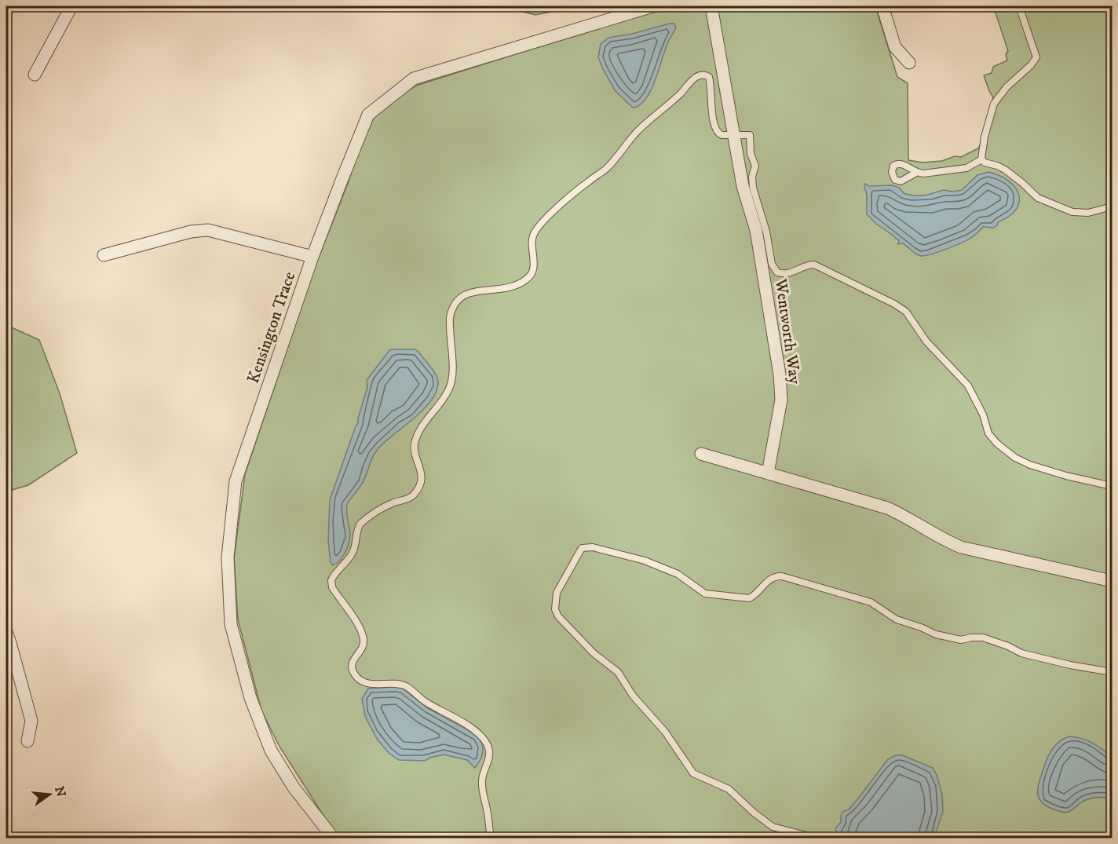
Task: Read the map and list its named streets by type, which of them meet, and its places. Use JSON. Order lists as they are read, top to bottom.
{
  "streets": {
    "street": ["Kensington Trace", "Wentworth Way"]
  },
  "north": "right"
}
